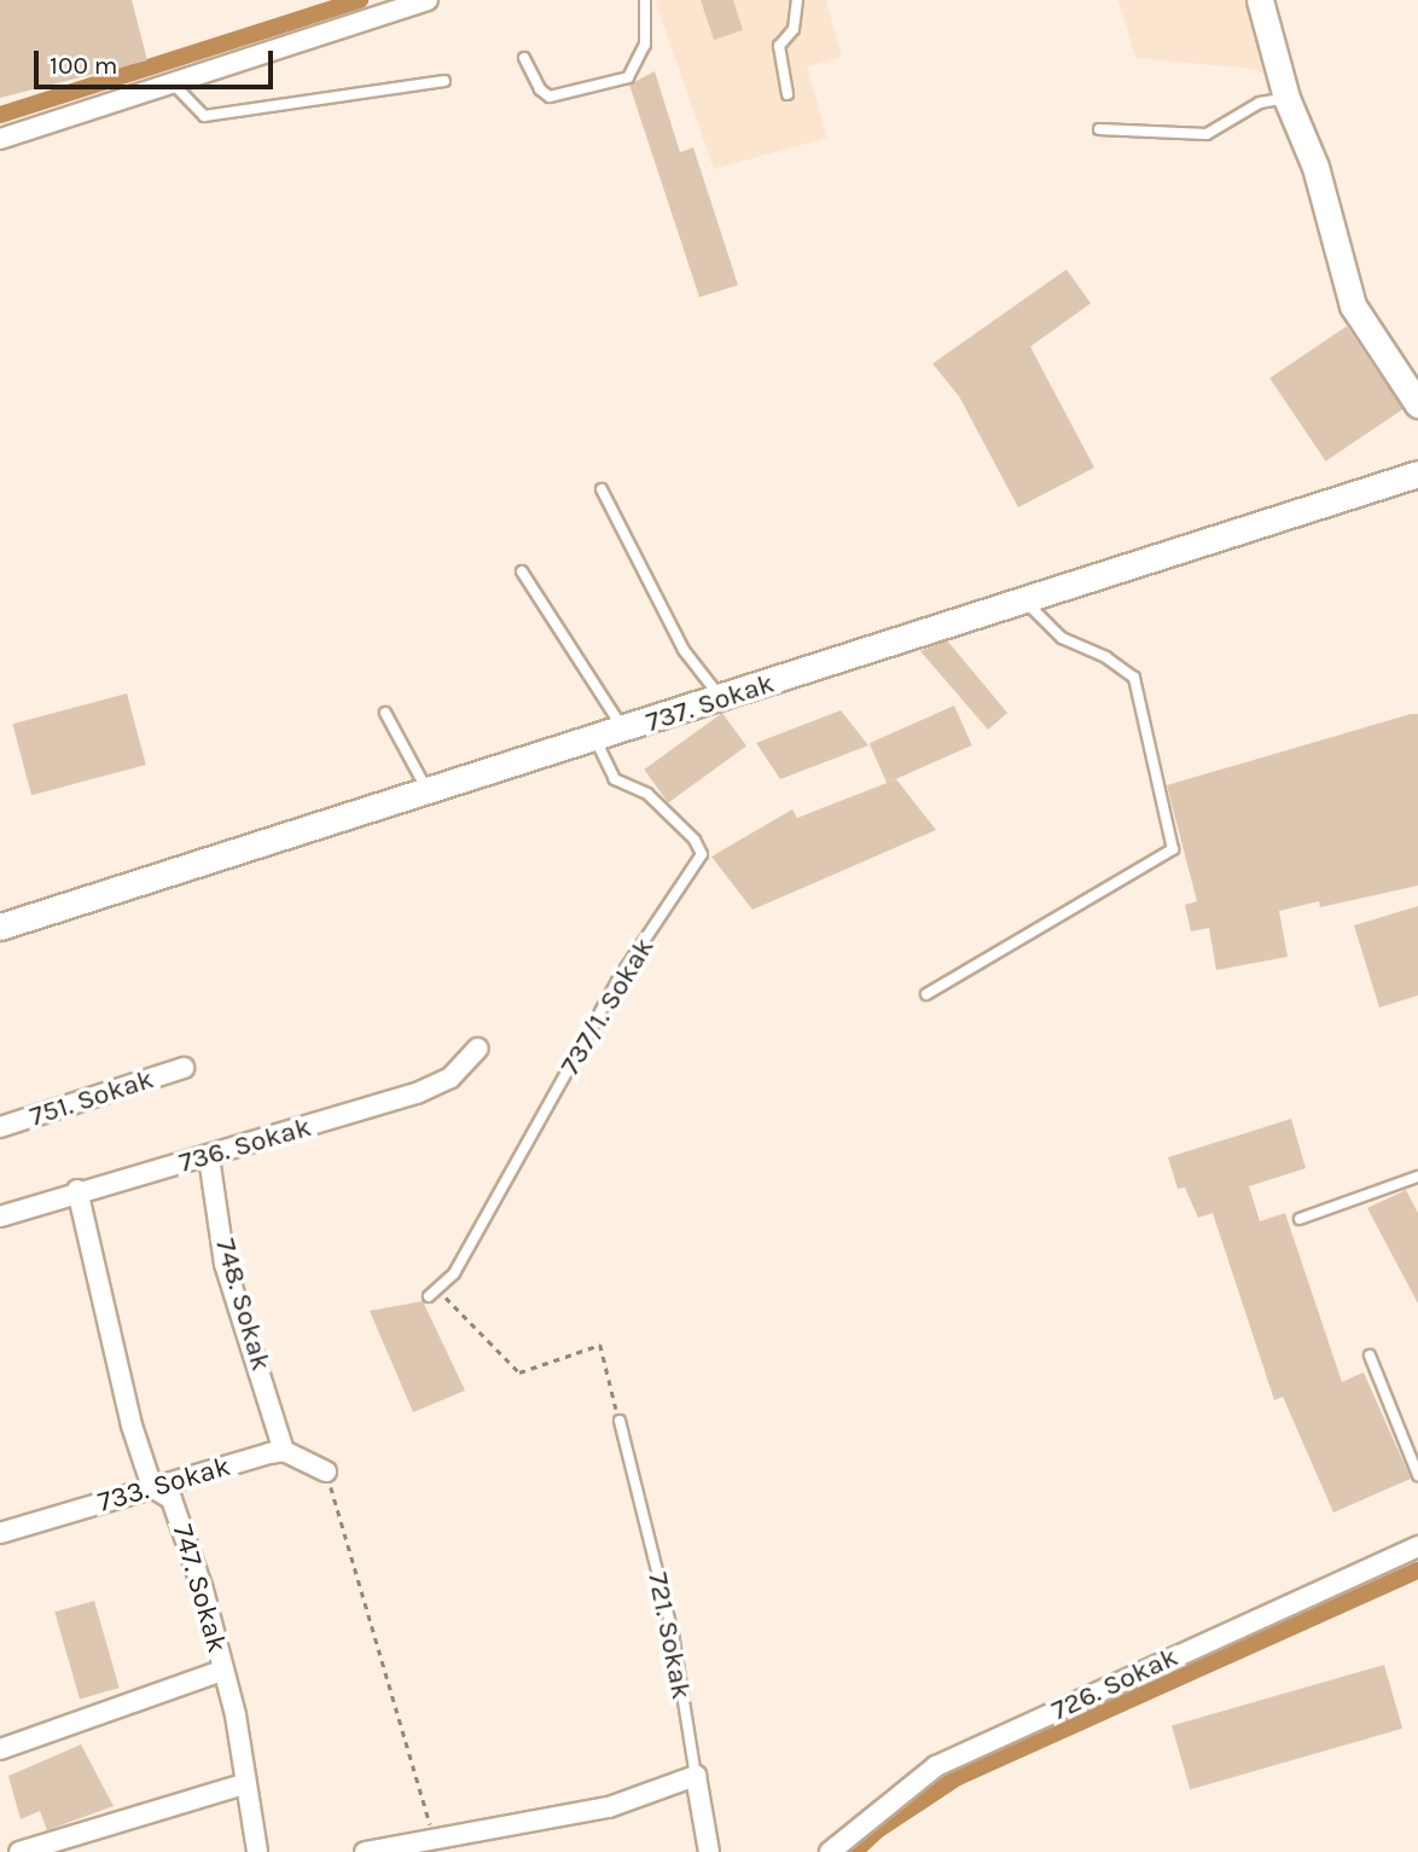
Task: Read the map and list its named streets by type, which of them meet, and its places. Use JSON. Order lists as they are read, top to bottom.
{
  "streets": {
    "street": [
      "737. Sokak",
      "751. Sokak",
      "736. Sokak",
      "748. Sokak",
      "733. Sokak",
      "747. Sokak",
      "721. Sokak",
      "726. Sokak"
    ],
    "lane": ["737/1. Sokak"]
  },
  "crossings": [
    ["737. Sokak", "737/1. Sokak"],
    ["736. Sokak", "748. Sokak"],
    ["736. Sokak", "747. Sokak"],
    ["748. Sokak", "733. Sokak"],
    ["733. Sokak", "747. Sokak"]
  ],
  "scale_bar": "100 m"
}
